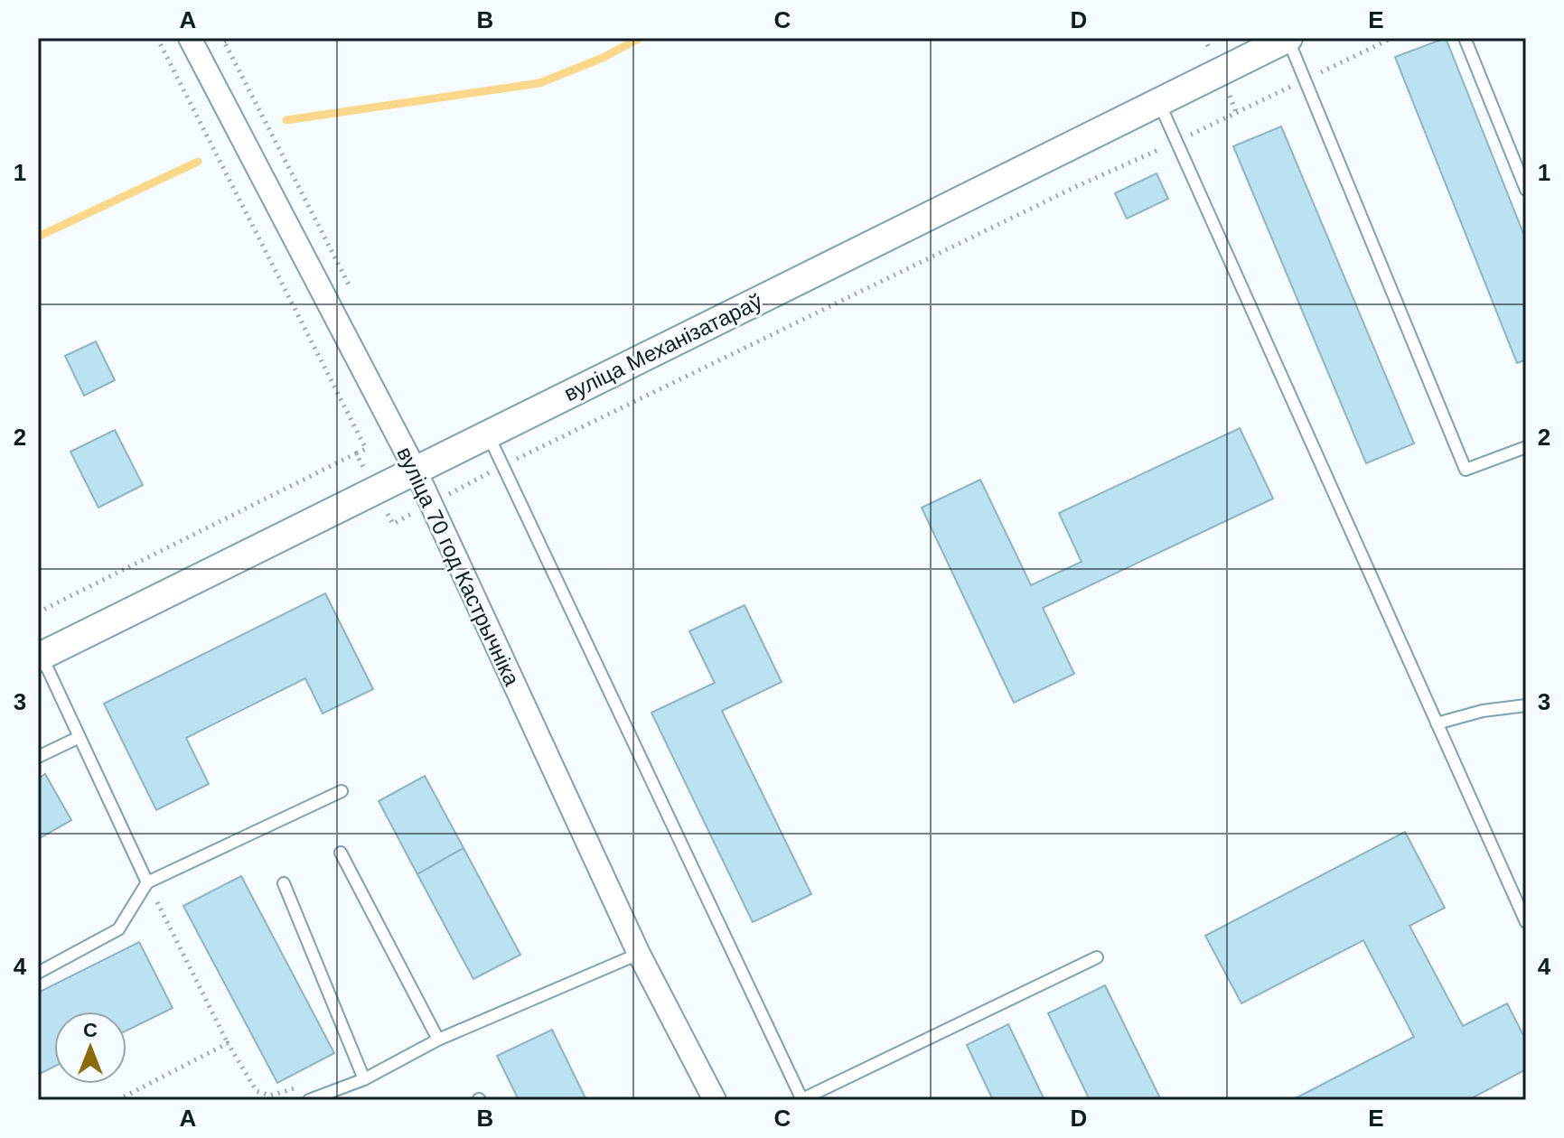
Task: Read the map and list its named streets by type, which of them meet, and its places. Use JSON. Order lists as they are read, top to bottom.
{
  "streets": {
    "street": ["вуліца Механізатараў", "вуліца 70 год Кастрычніка"]
  },
  "crossings": [
    ["вуліца Механізатараў", "вуліца 70 год Кастрычніка"]
  ],
  "north": "top",
  "grid": {
    "columns": [
      "A",
      "B",
      "C",
      "D",
      "E"
    ],
    "rows": [
      "1",
      "2",
      "3",
      "4"
    ]
  }
}
